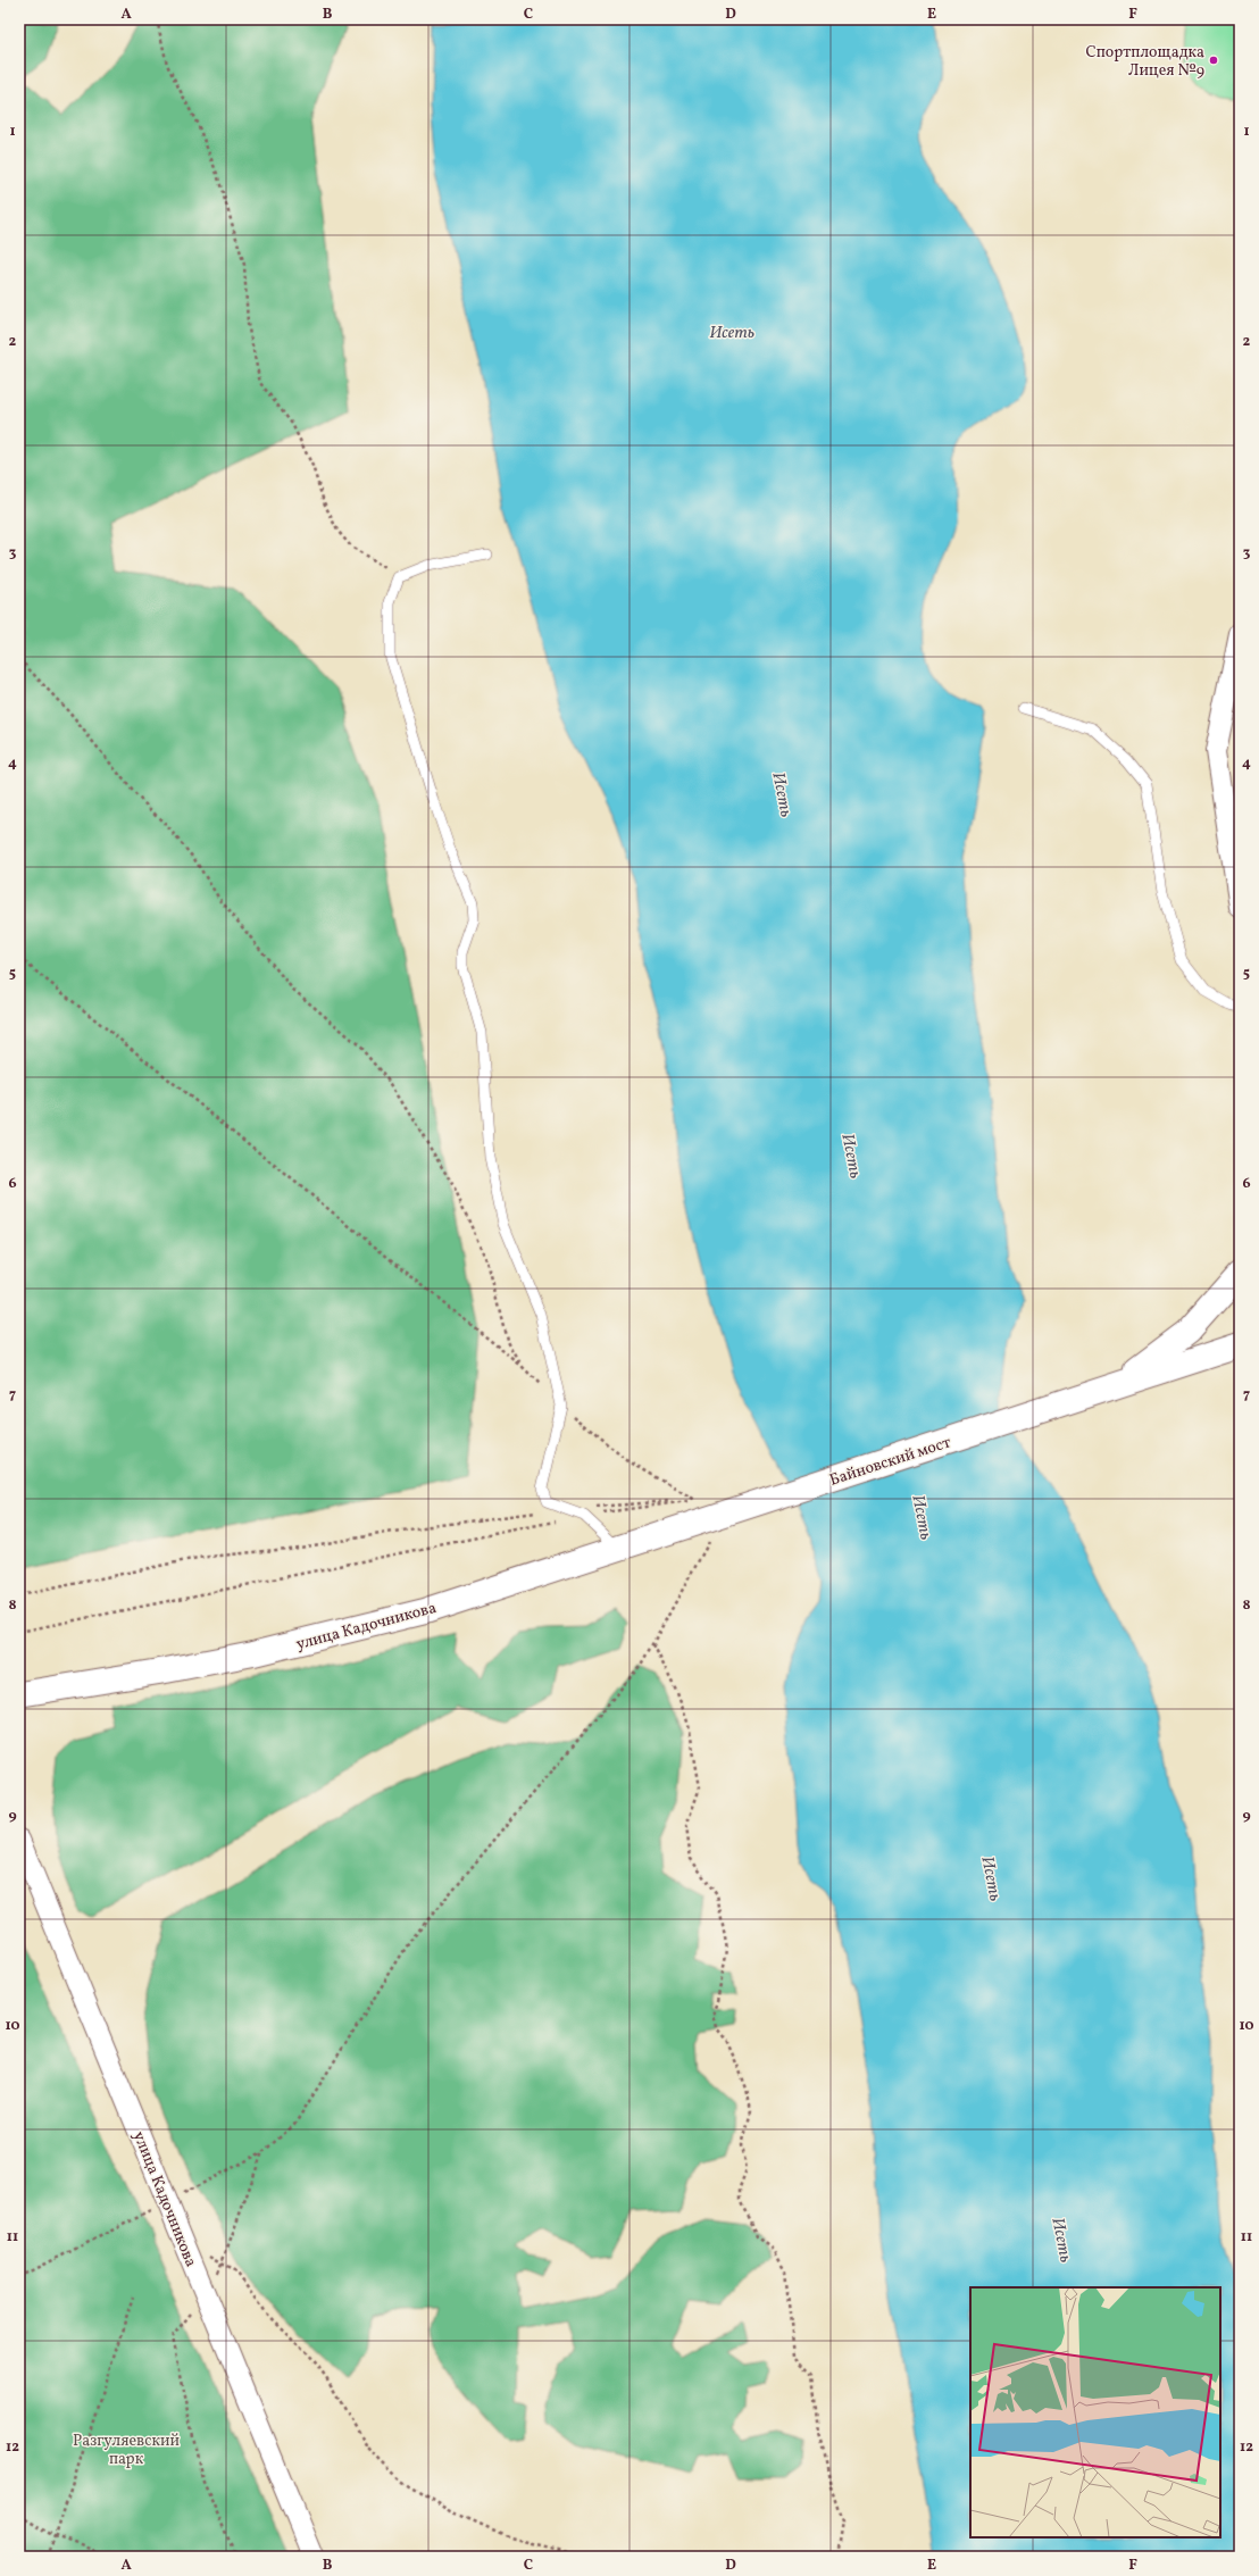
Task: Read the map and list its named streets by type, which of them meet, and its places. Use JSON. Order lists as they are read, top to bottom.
{
  "streets": {
    "main road": ["Байновский мост", "улица Кадочникова"]
  },
  "crossings": [
    ["Байновский мост", "улица Кадочникова"]
  ],
  "water": ["Исеть"],
  "parks": ["Разгуляевский парк"],
  "places": ["Спортплощадка Лицея №9"],
  "grid": {
    "columns": [
      "A",
      "B",
      "C",
      "D",
      "E",
      "F"
    ],
    "rows": [
      "1",
      "2",
      "3",
      "4",
      "5",
      "6",
      "7",
      "8",
      "9",
      "10",
      "11",
      "12"
    ]
  }
}
